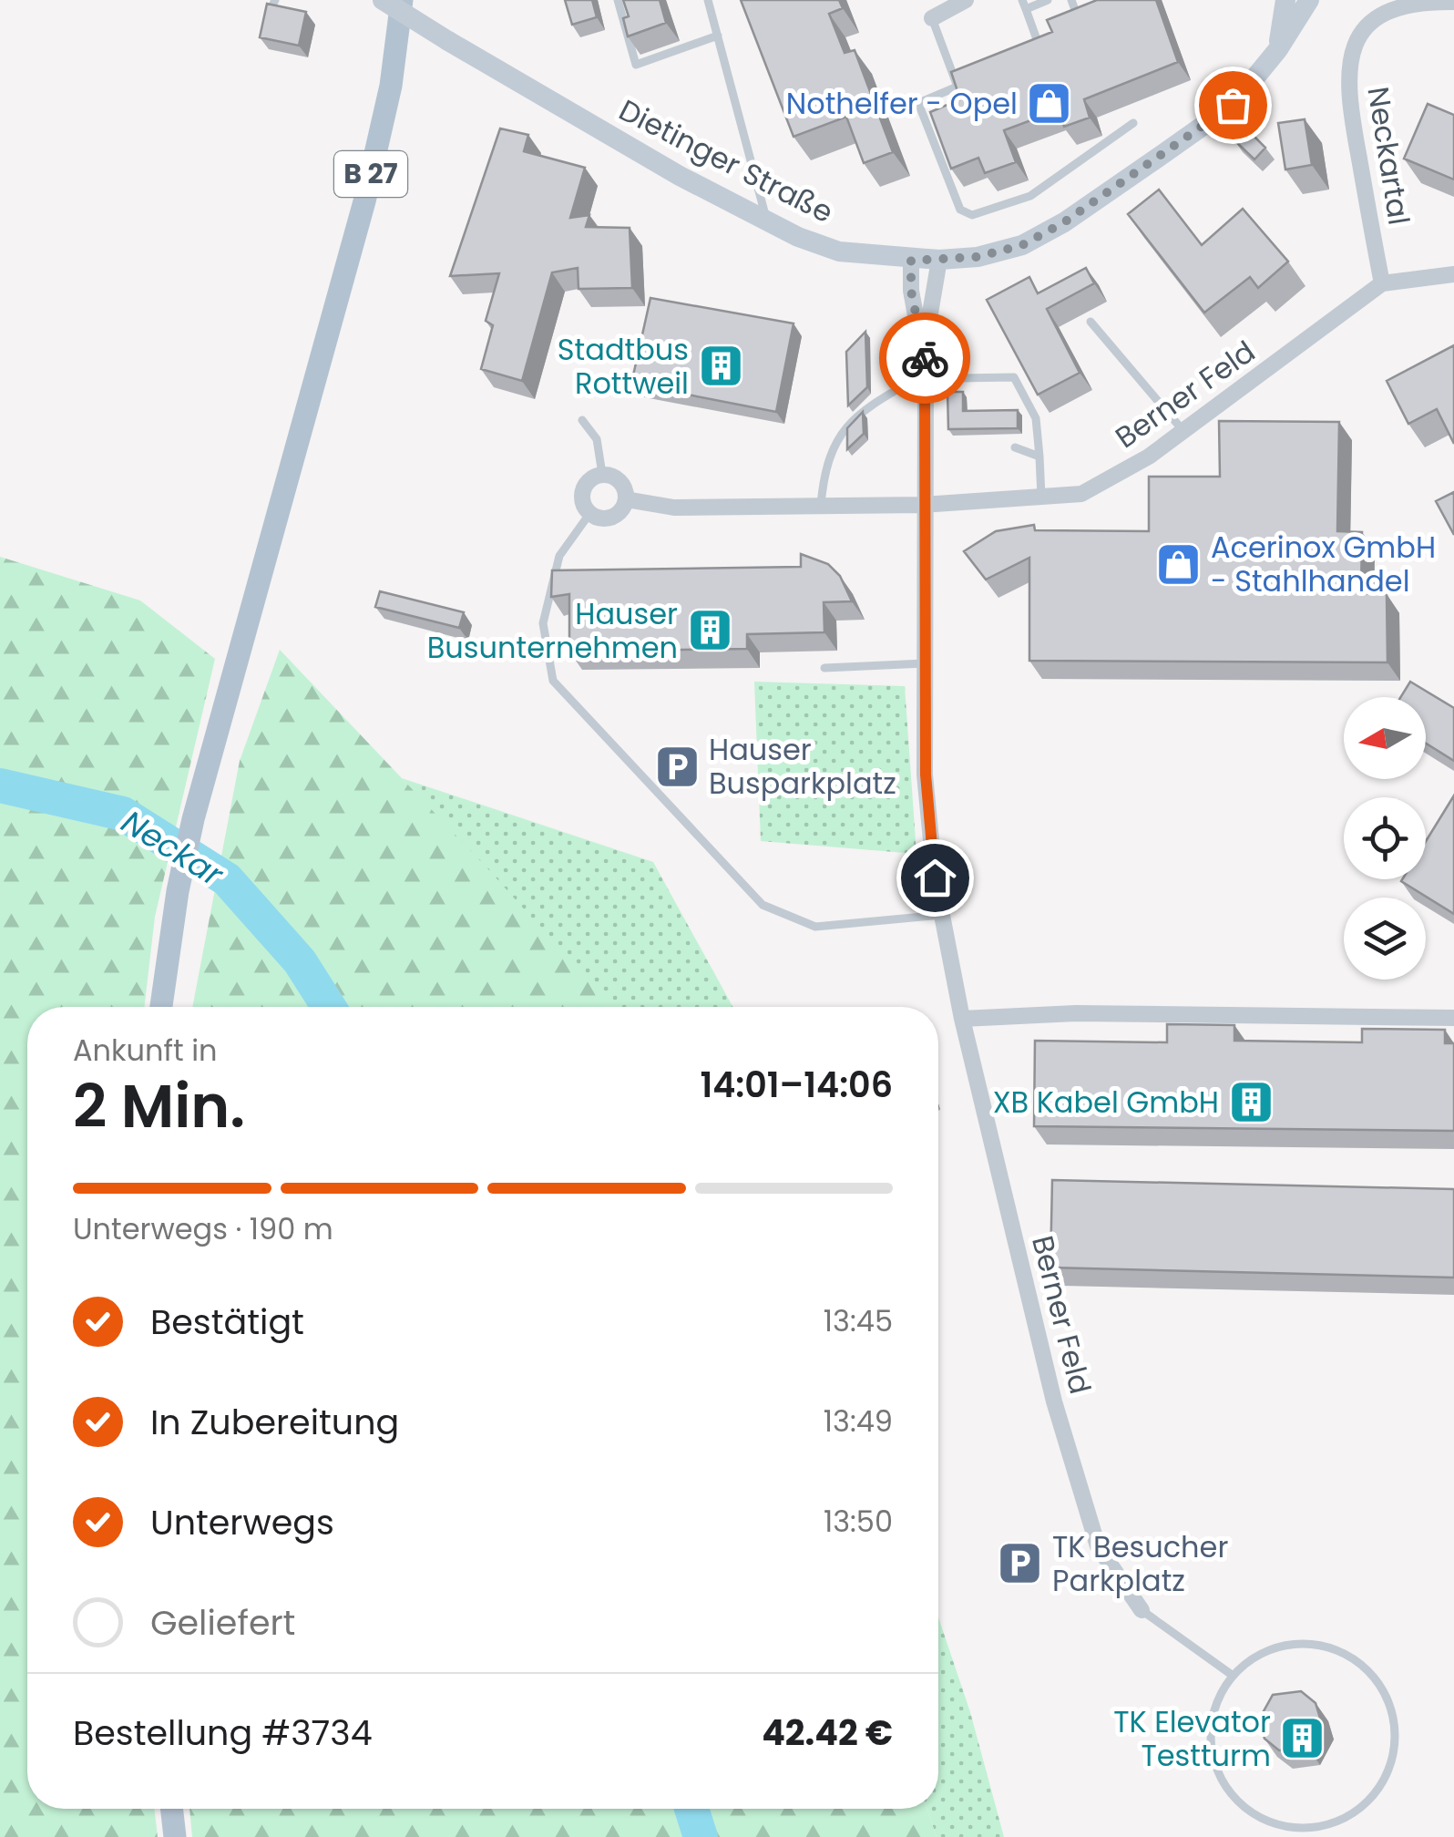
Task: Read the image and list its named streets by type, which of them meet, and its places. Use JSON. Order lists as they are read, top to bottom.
{
  "streets": {
    "main road": ["B 27"],
    "street": ["Neckartal", "Dietinger Straße", "Berner Feld"]
  },
  "crossings": [
    ["Neckartal", "Berner Feld"],
    ["Dietinger Straße", "Berner Feld"]
  ],
  "water": ["Neckar"],
  "places": {
    "shop": ["Nothelfer - Opel", "Acerinox GmbH - Stahlhandel"],
    "building": [
      "Stadtbus Rottweil",
      "Hauser Busunternehmen",
      "XB Kabel GmbH",
      "TK Elevator Testturm"
    ],
    "parking": ["Hauser Busparkplatz", "TK Besucher Parkplatz"]
  },
  "north": "left",
  "page": {
    "heading": ["2 Min.", "Ankunft in", "14:01–14:06"],
    "panel": ["Bestellung #3734", "42.42 €"],
    "bar": "Unterwegs · 190 m",
    "list": [
      ["Bestätigt", "13:45"],
      ["In Zubereitung", "13:49"],
      ["Unterwegs", "13:50"],
      "Geliefert"
    ]
  }
}
